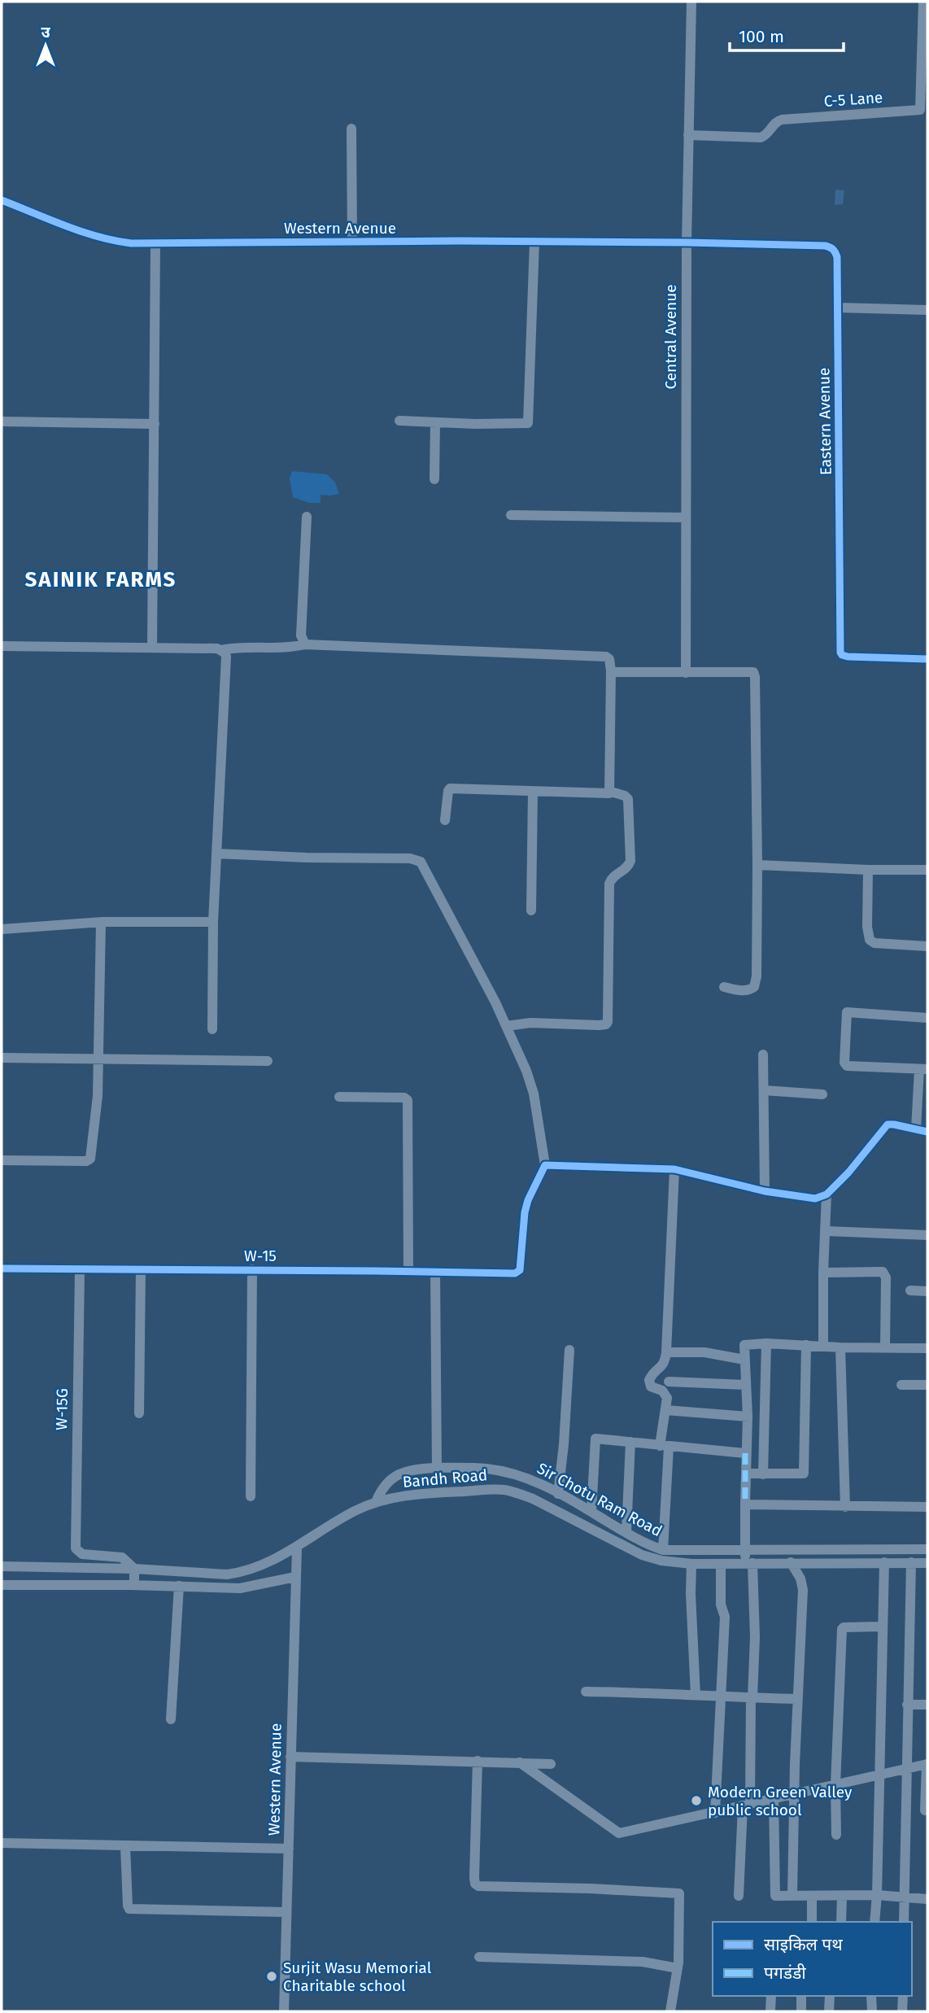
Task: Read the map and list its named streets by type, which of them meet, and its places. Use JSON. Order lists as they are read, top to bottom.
{
  "streets": {
    "street": [
      "C-5 Lane",
      "Western Avenue",
      "Central Avenue",
      "Eastern Avenue",
      "W-15",
      "W-15G",
      "Bandh Road",
      "Sir Chotu Ram Road"
    ]
  },
  "crossings": [
    ["C-5 Lane", "Central Avenue"],
    ["Western Avenue", "Central Avenue"],
    ["Western Avenue", "Eastern Avenue"],
    ["Western Avenue", "Bandh Road"],
    ["Central Avenue", "Eastern Avenue"],
    ["W-15", "W-15G"],
    ["W-15G", "Bandh Road"],
    ["Bandh Road", "Sir Chotu Ram Road"]
  ],
  "districts": ["SAINIK FARMS"],
  "places": ["Modern Green Valley public school", "Surjit Wasu Memorial Charitable school"],
  "legend": ["साइकिल पथ", "पगडंडी"],
  "scale_bar": "100 m",
  "north": "top"
}
